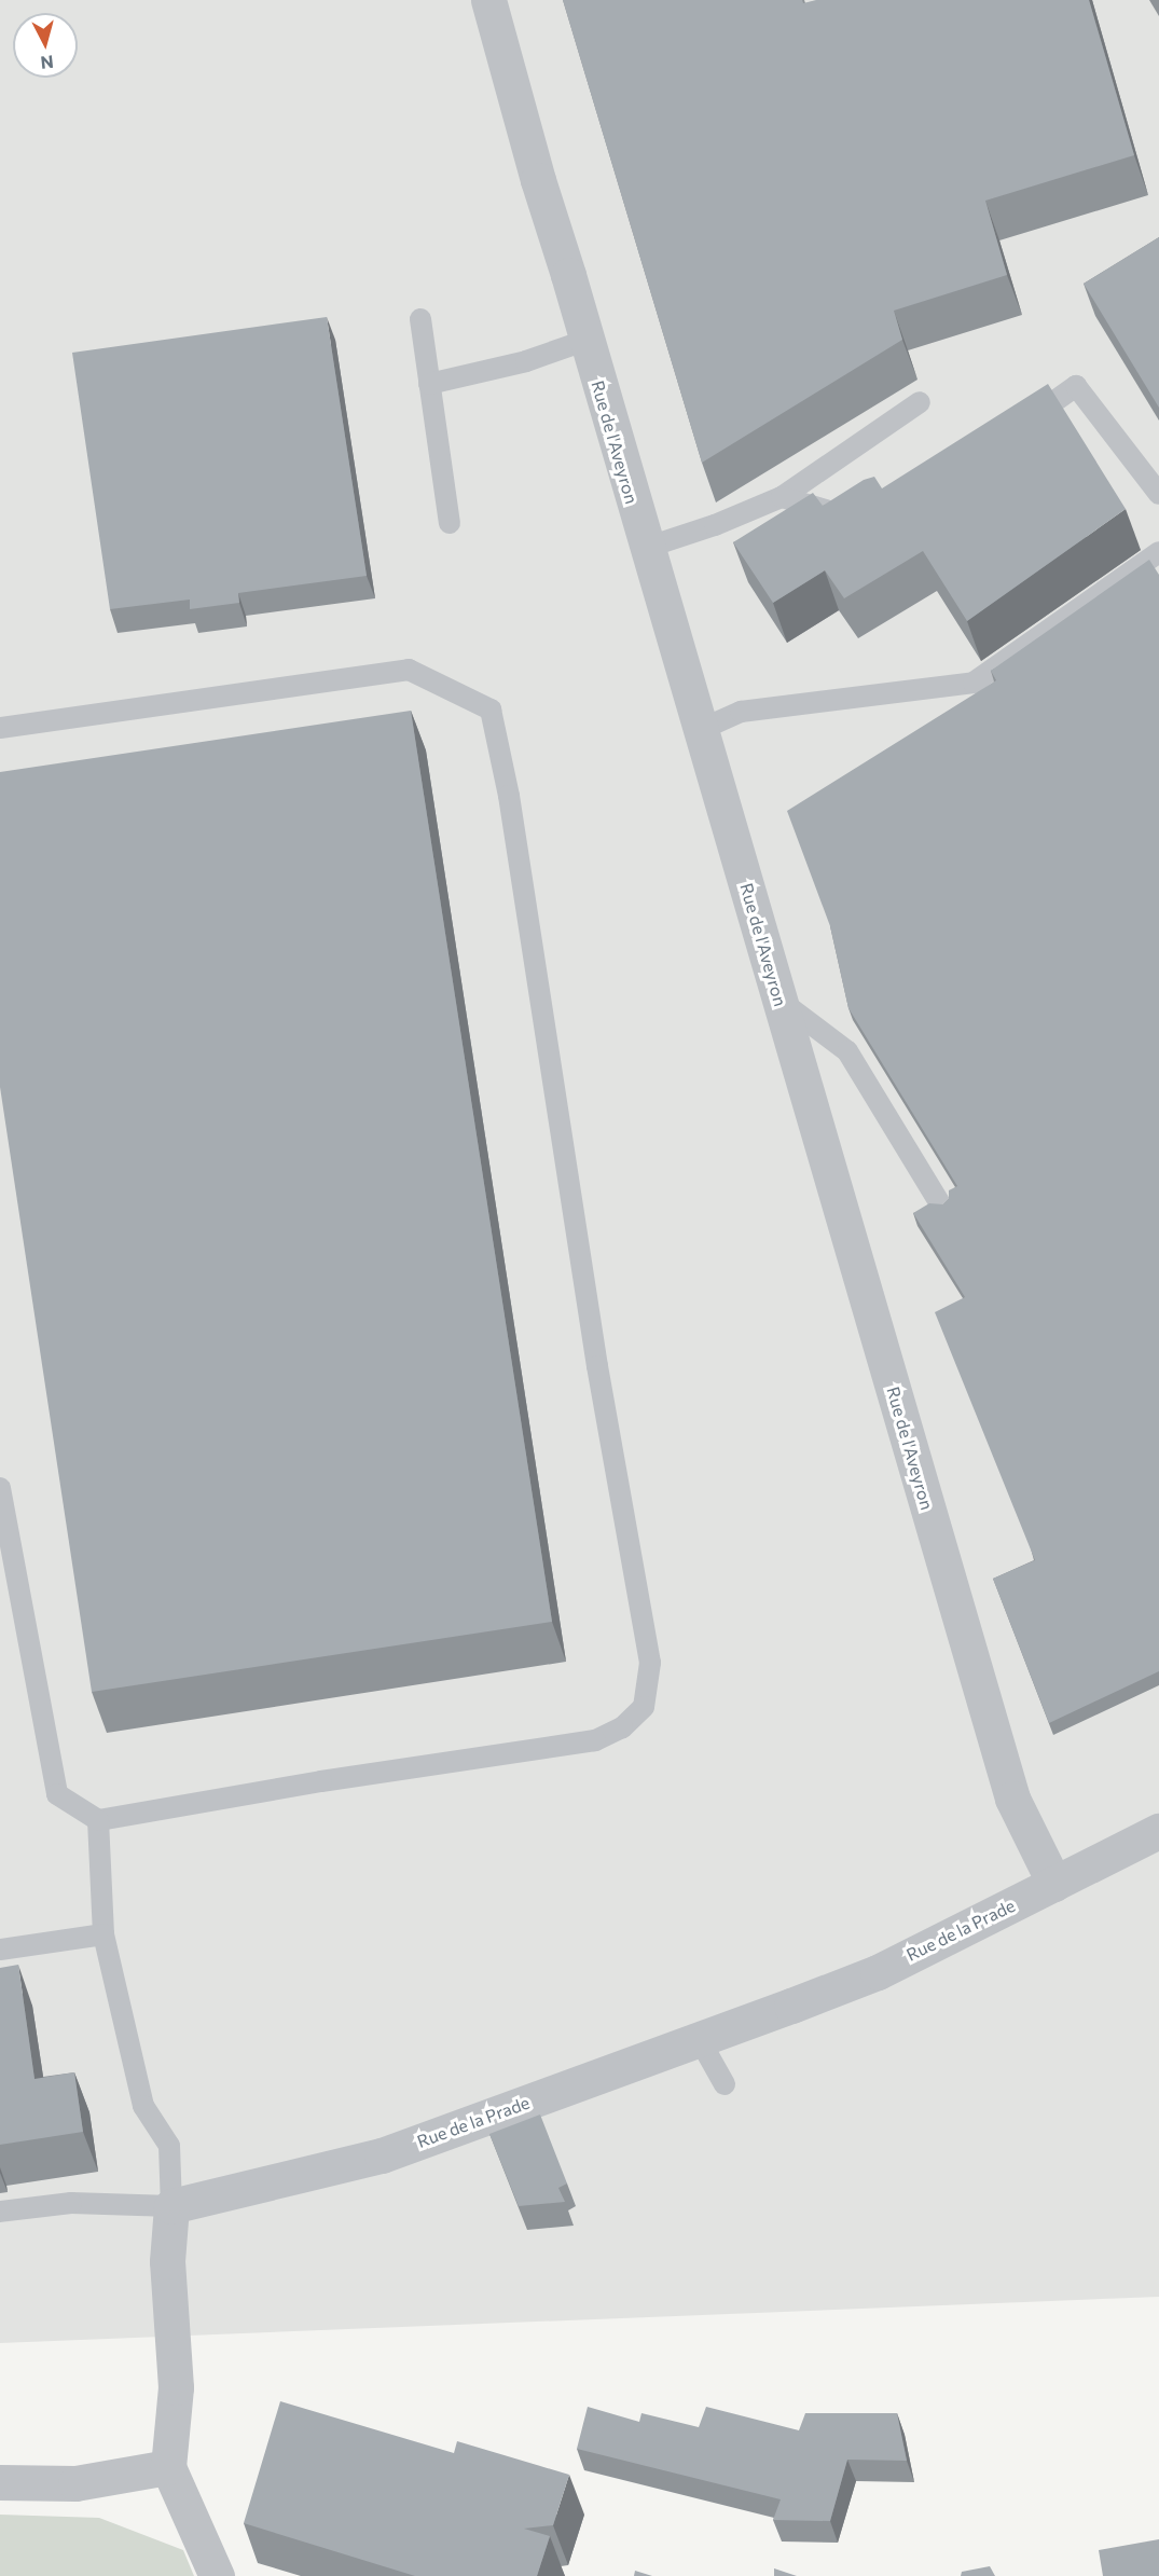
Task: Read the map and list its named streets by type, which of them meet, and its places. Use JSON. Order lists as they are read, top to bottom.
{
  "streets": {
    "street": ["Rue de l'Aveyron", "Rue de la Prade"]
  },
  "crossings": [
    ["Rue de l'Aveyron", "Rue de la Prade"]
  ],
  "north": "bottom"
}
